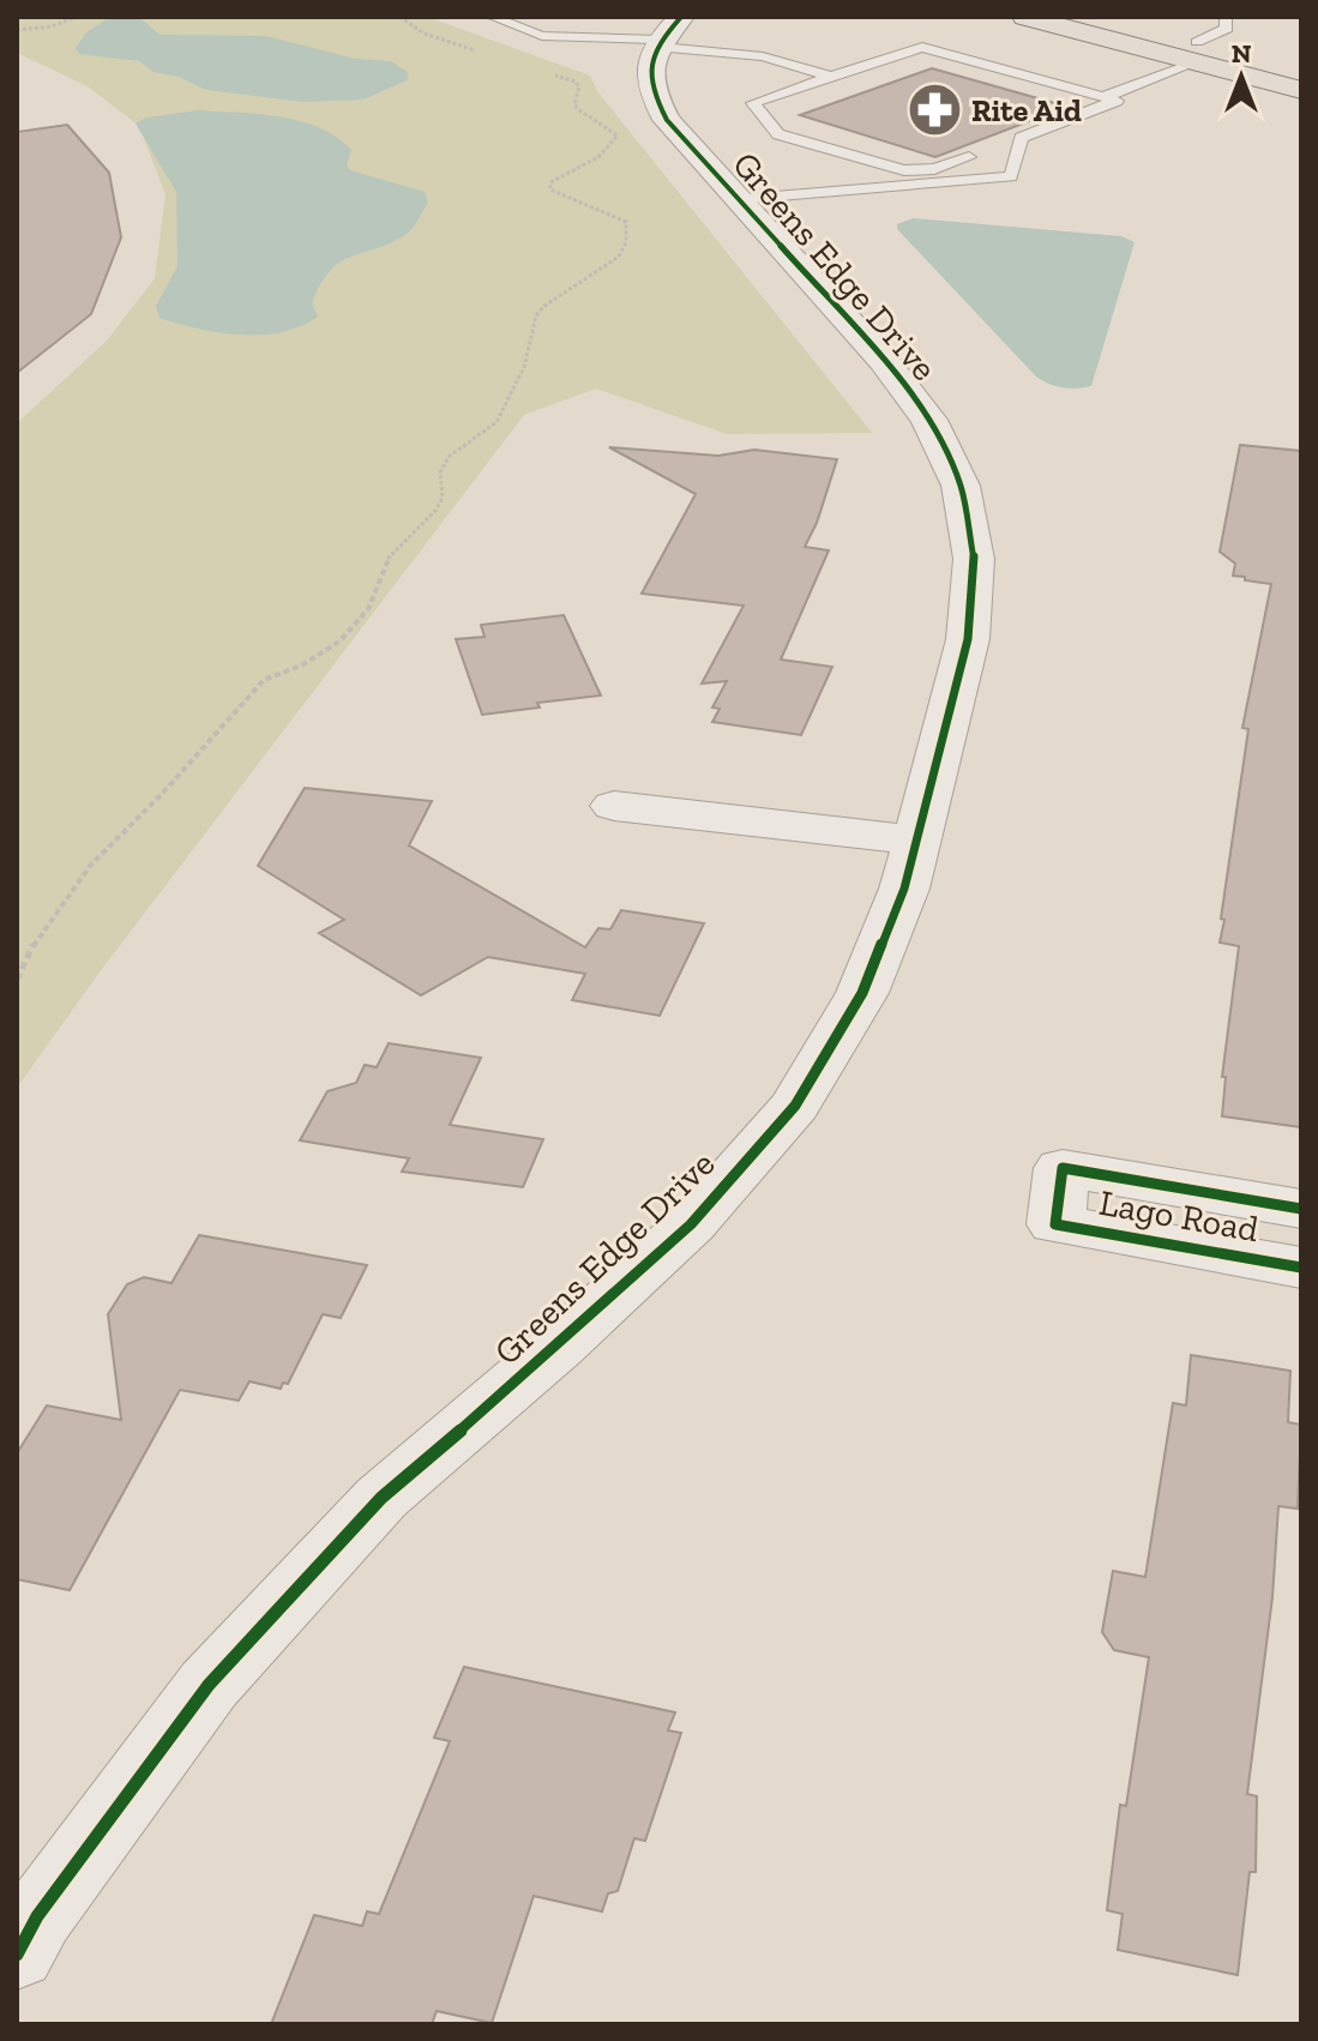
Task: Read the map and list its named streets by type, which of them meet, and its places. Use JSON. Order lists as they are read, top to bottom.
{
  "streets": {
    "street": ["Greens Edge Drive", "Lago Road"]
  },
  "places": {
    "pharmacy": ["Rite Aid"]
  },
  "north": "top"
}
